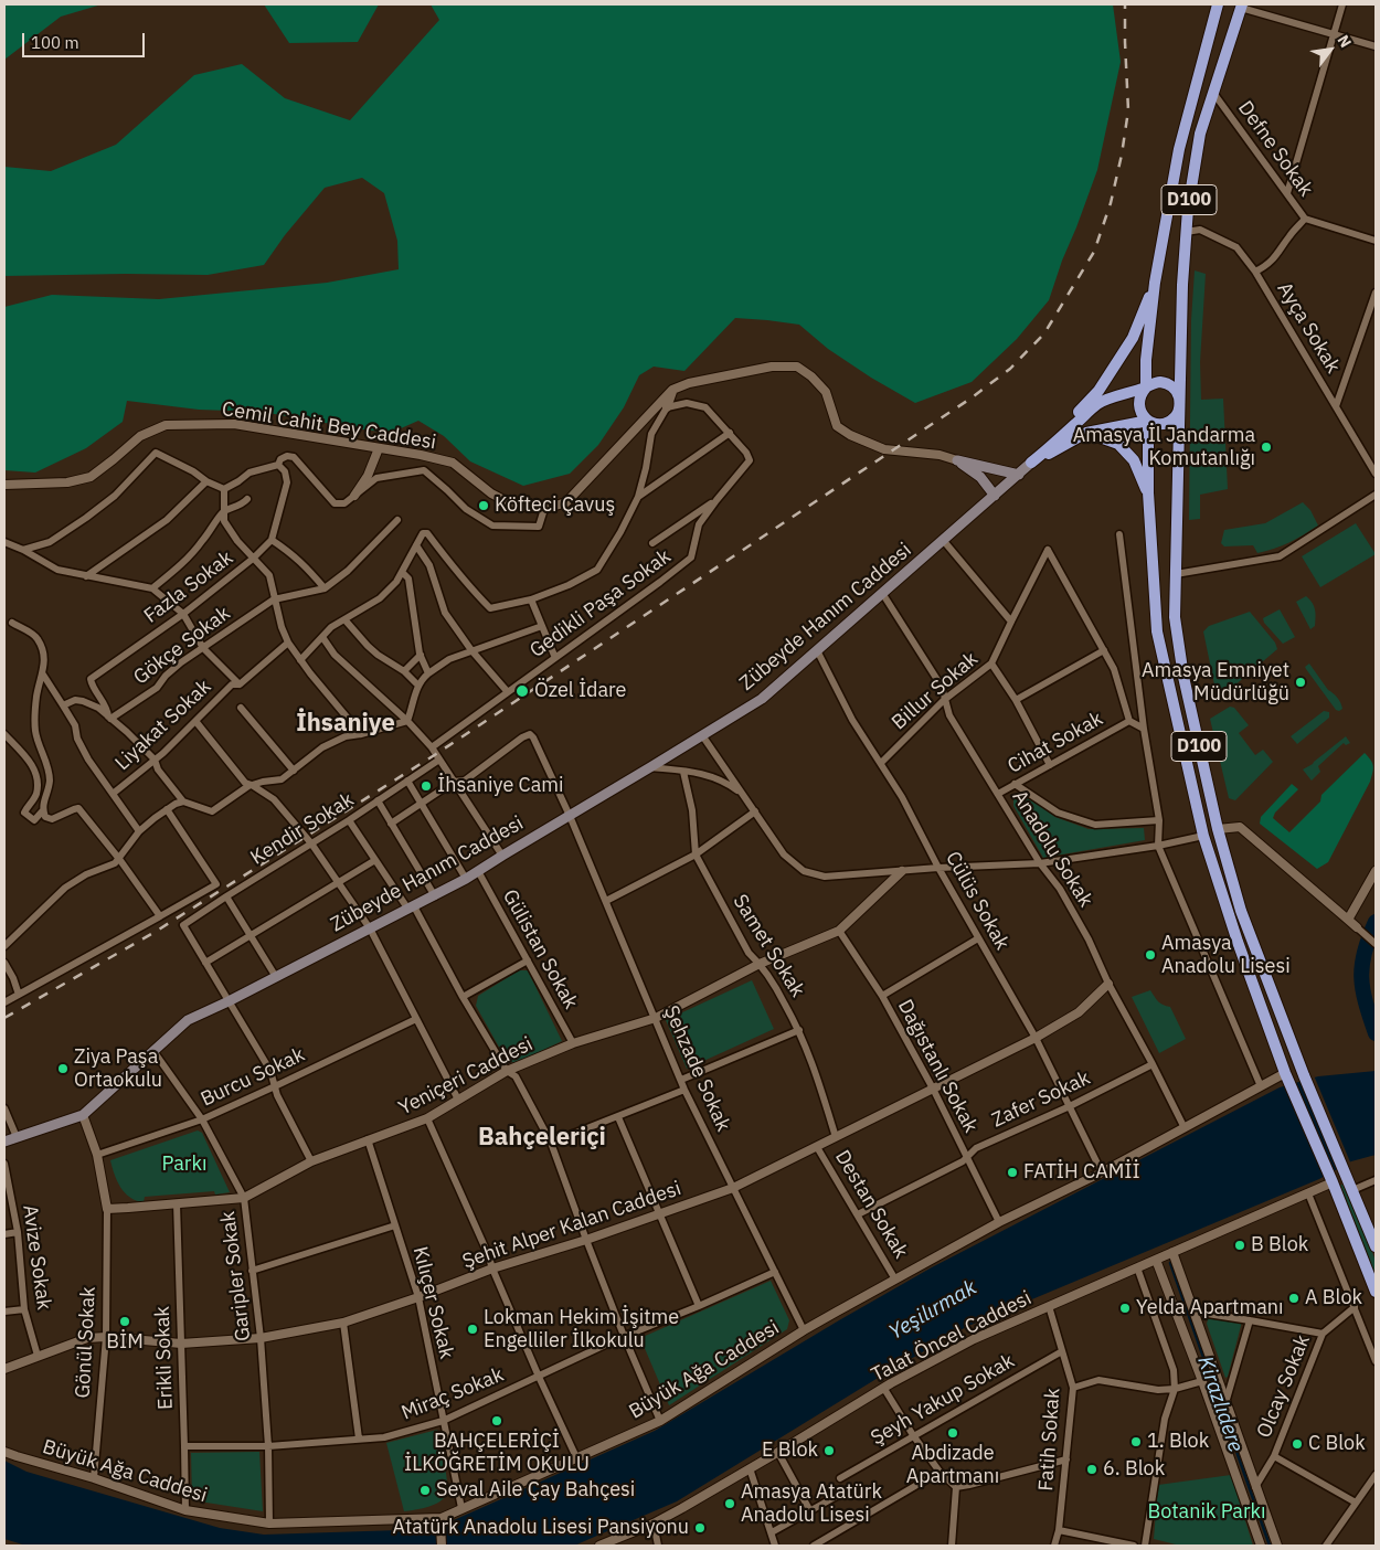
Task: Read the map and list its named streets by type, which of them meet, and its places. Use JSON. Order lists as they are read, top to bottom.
{
  "streets": {
    "highway": ["D100"],
    "main road": ["Zübeyde Hanım Caddesi"],
    "street": [
      "Defne Sokak",
      "Ayça Sokak",
      "Cemil Cahit Bey Caddesi",
      "Fazla Sokak",
      "Gedikli Paşa Sokak",
      "Gökçe Sokak",
      "Billur Sokak",
      "Liyakat Sokak",
      "Cihat Sokak",
      "Kendir Sokak",
      "Anadolu Sokak",
      "Cülüs Sokak",
      "Samet Sokak",
      "Gülistan Sokak",
      "Dağıstanlı Sokak",
      "Şehzade Sokak",
      "Yeniçeri Caddesi",
      "Burcu Sokak",
      "Zafer Sokak",
      "Destan Sokak",
      "Şehit Alper Kalan Caddesi",
      "Avize Sokak",
      "Garipler Sokak",
      "Kılıçer Sokak",
      "Talat Öncel Caddesi",
      "Gönül Sokak",
      "Erikli Sokak",
      "Büyük Ağa Caddesi",
      "Olcay Sokak",
      "Miraç Sokak",
      "Şeyh Yakup Sokak",
      "Fatih Sokak"
    ]
  },
  "crossings": [
    ["Defne Sokak", "D100"],
    ["D100", "Ayça Sokak"],
    ["D100", "Talat Öncel Caddesi"],
    ["D100", "Büyük Ağa Caddesi"],
    ["Fazla Sokak", "Gökçe Sokak"],
    ["Zübeyde Hanım Caddesi", "Anadolu Sokak"],
    ["Zübeyde Hanım Caddesi", "Cülüs Sokak"],
    ["Zübeyde Hanım Caddesi", "Gülistan Sokak"],
    ["Zübeyde Hanım Caddesi", "Şehzade Sokak"],
    ["Zübeyde Hanım Caddesi", "Garipler Sokak"],
    ["Billur Sokak", "Anadolu Sokak"],
    ["Billur Sokak", "Cülüs Sokak"],
    ["Cihat Sokak", "Anadolu Sokak"],
    ["Anadolu Sokak", "Zafer Sokak"],
    ["Anadolu Sokak", "Şehit Alper Kalan Caddesi"],
    ["Anadolu Sokak", "Büyük Ağa Caddesi"],
    ["Cülüs Sokak", "Zafer Sokak"],
    ["Cülüs Sokak", "Şehit Alper Kalan Caddesi"],
    ["Cülüs Sokak", "Büyük Ağa Caddesi"],
    ["Samet Sokak", "Yeniçeri Caddesi"],
    ["Samet Sokak", "Şehit Alper Kalan Caddesi"],
    ["Gülistan Sokak", "Yeniçeri Caddesi"],
    ["Dağıstanlı Sokak", "Yeniçeri Caddesi"],
    ["Dağıstanlı Sokak", "Zafer Sokak"],
    ["Dağıstanlı Sokak", "Şehit Alper Kalan Caddesi"],
    ["Dağıstanlı Sokak", "Büyük Ağa Caddesi"],
    ["Şehzade Sokak", "Yeniçeri Caddesi"],
    ["Şehzade Sokak", "Şehit Alper Kalan Caddesi"],
    ["Şehzade Sokak", "Büyük Ağa Caddesi"],
    ["Şehzade Sokak", "Miraç Sokak"],
    ["Yeniçeri Caddesi", "Garipler Sokak"],
    ["Yeniçeri Caddesi", "Kılıçer Sokak"],
    ["Yeniçeri Caddesi", "Gönül Sokak"],
    ["Yeniçeri Caddesi", "Erikli Sokak"],
    ["Burcu Sokak", "Garipler Sokak"],
    ["Zafer Sokak", "Destan Sokak"],
    ["Destan Sokak", "Şehit Alper Kalan Caddesi"],
    ["Destan Sokak", "Büyük Ağa Caddesi"],
    ["Şehit Alper Kalan Caddesi", "Avize Sokak"],
    ["Şehit Alper Kalan Caddesi", "Garipler Sokak"],
    ["Şehit Alper Kalan Caddesi", "Kılıçer Sokak"],
    ["Şehit Alper Kalan Caddesi", "Gönül Sokak"],
    ["Şehit Alper Kalan Caddesi", "Erikli Sokak"],
    ["Garipler Sokak", "Büyük Ağa Caddesi"],
    ["Garipler Sokak", "Miraç Sokak"],
    ["Kılıçer Sokak", "Büyük Ağa Caddesi"],
    ["Kılıçer Sokak", "Miraç Sokak"],
    ["Talat Öncel Caddesi", "Fatih Sokak"],
    ["Gönül Sokak", "Büyük Ağa Caddesi"],
    ["Erikli Sokak", "Büyük Ağa Caddesi"],
    ["Erikli Sokak", "Miraç Sokak"],
    ["Şeyh Yakup Sokak", "Fatih Sokak"]
  ],
  "districts": ["İhsaniye", "Bahçeleriçi"],
  "water": ["Yeşilırmak", "Kirazlıdere"],
  "parks": ["Parkı", "Botanik Parkı"],
  "places": [
    "Amasya İl Jandarma Komutanlığı",
    "Köfteci Çavuş",
    "Amasya Emniyet Müdürlüğü",
    "Özel İdare",
    "İhsaniye Cami",
    "Amasya Anadolu Lisesi",
    "Ziya Paşa Ortaokulu",
    "FATİH CAMİİ",
    "B Blok",
    "A Blok",
    "Yelda Apartmanı",
    "BİM",
    "Lokman Hekim İşitme Engelliler İlkokulu",
    "BAHÇELERİÇİ İLKÖĞRETİM OKULU",
    "Abdizade Apartmanı",
    "1. Blok",
    "C Blok",
    "E Blok",
    "6. Blok",
    "Seval Aile Çay Bahçesi",
    "Amasya Atatürk Anadolu Lisesi",
    "Atatürk Anadolu Lisesi Pansiyonu"
  ],
  "scale_bar": "100 m",
  "north": "top right"
}
